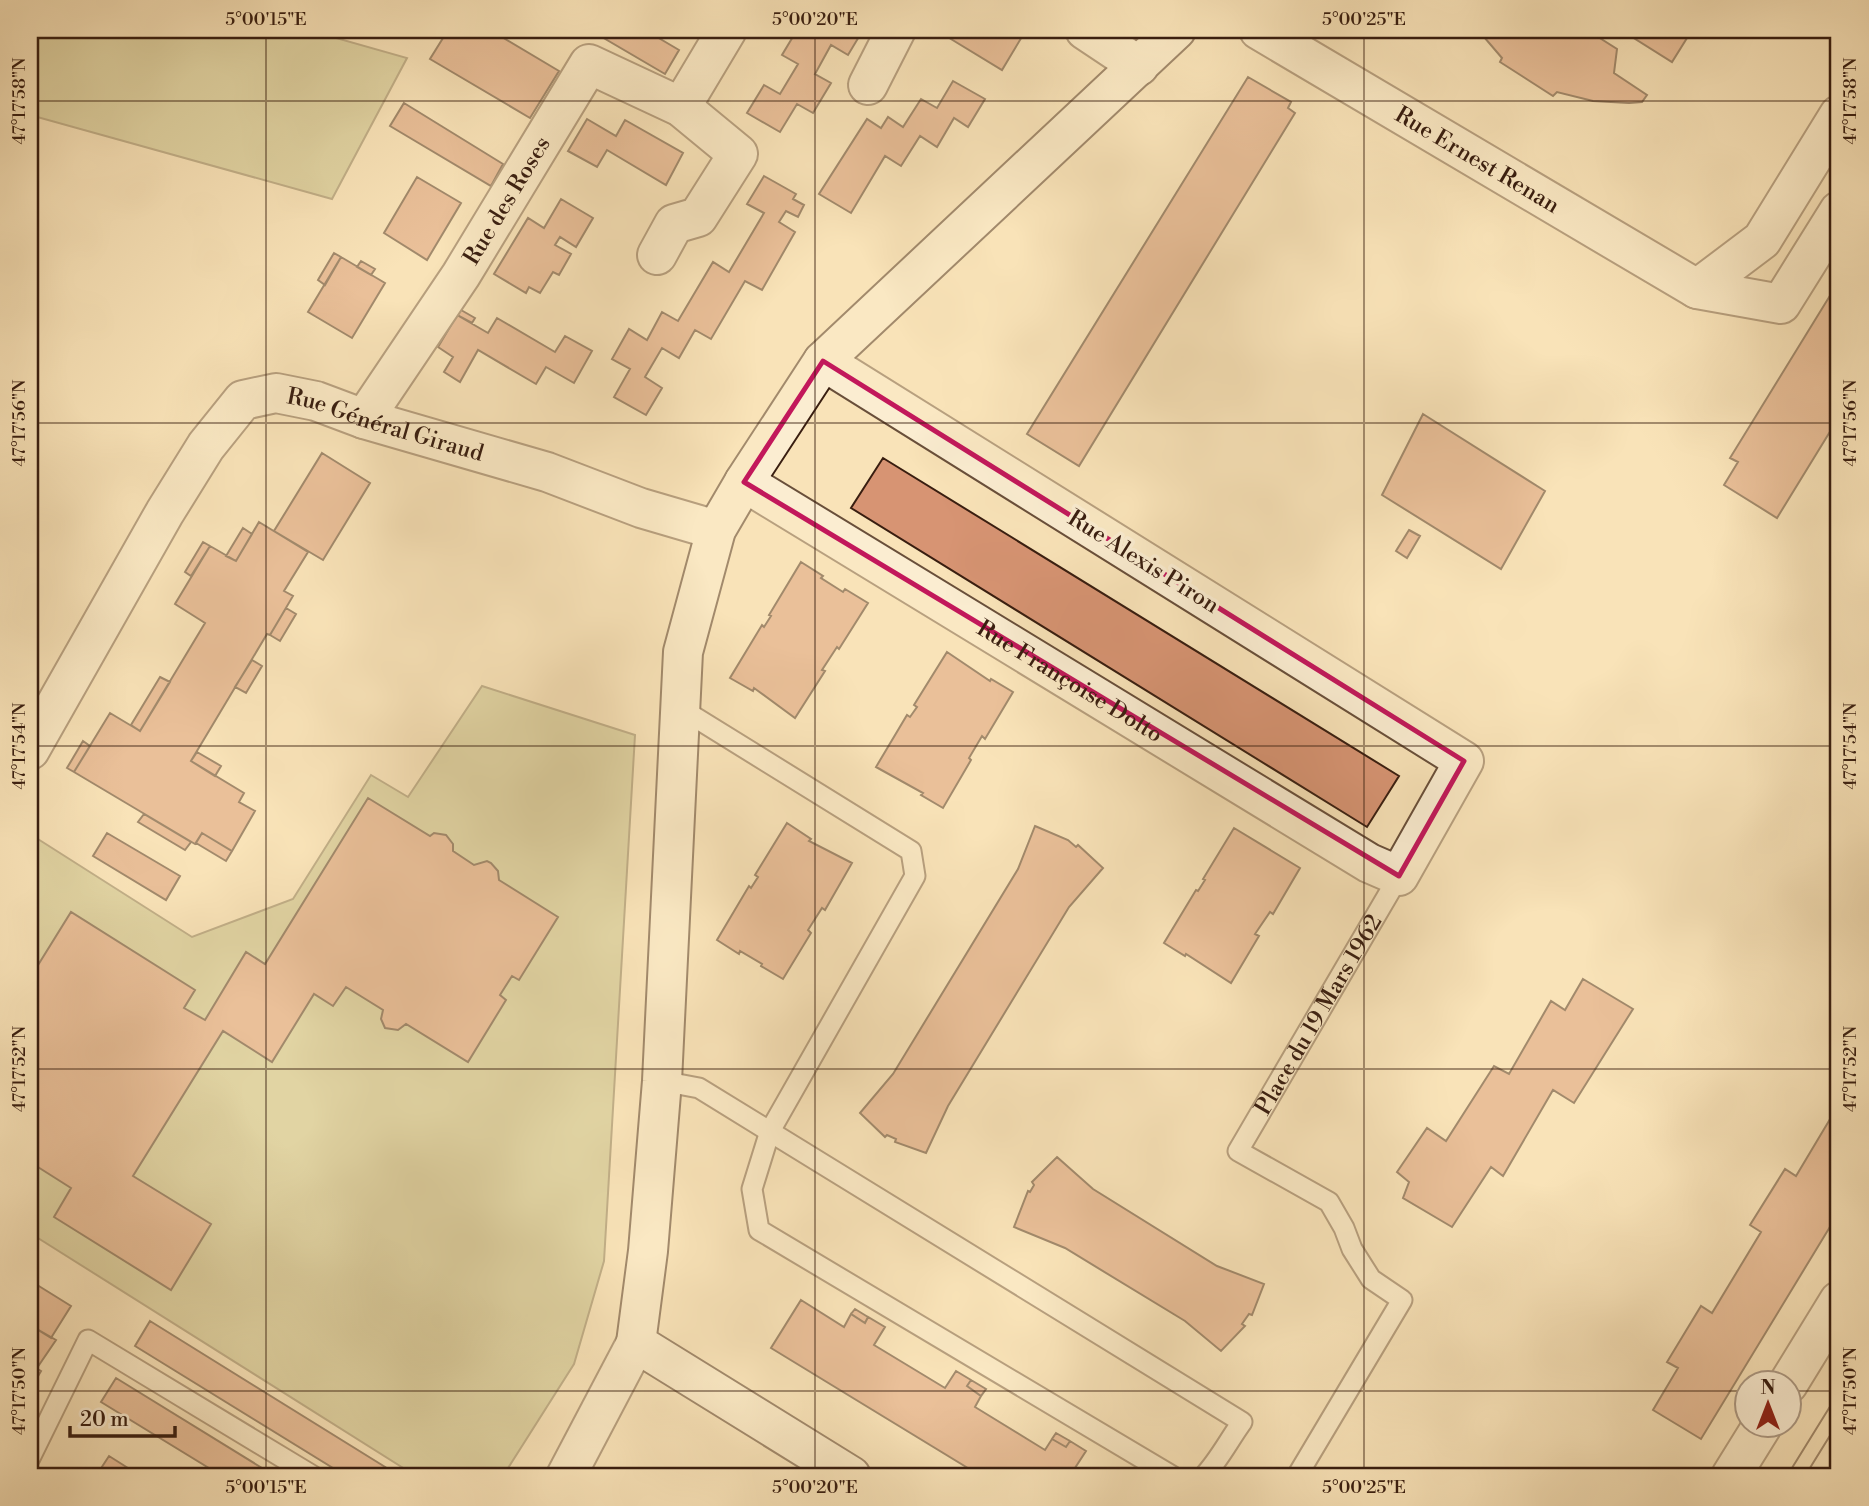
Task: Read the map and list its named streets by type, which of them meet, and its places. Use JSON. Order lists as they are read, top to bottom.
{
  "streets": {
    "street": [
      "Rue Ernest Renan",
      "Rue des Roses",
      "Rue Général Giraud",
      "Rue Alexis Piron",
      "Rue Françoise Dolto",
      "Place du 19 Mars 1962"
    ]
  },
  "crossings": [
    ["Rue des Roses", "Rue Général Giraud"],
    ["Rue Alexis Piron", "Place du 19 Mars 1962"],
    ["Rue Françoise Dolto", "Place du 19 Mars 1962"]
  ],
  "scale_bar": "20 m",
  "north": "top",
  "coordinates": [
    "5°00'15\"E",
    "5°00'20\"E",
    "5°00'25\"E",
    "47°17'58\"N",
    "47°17'56\"N",
    "47°17'54\"N",
    "47°17'52\"N",
    "47°17'50\"N"
  ]
}
